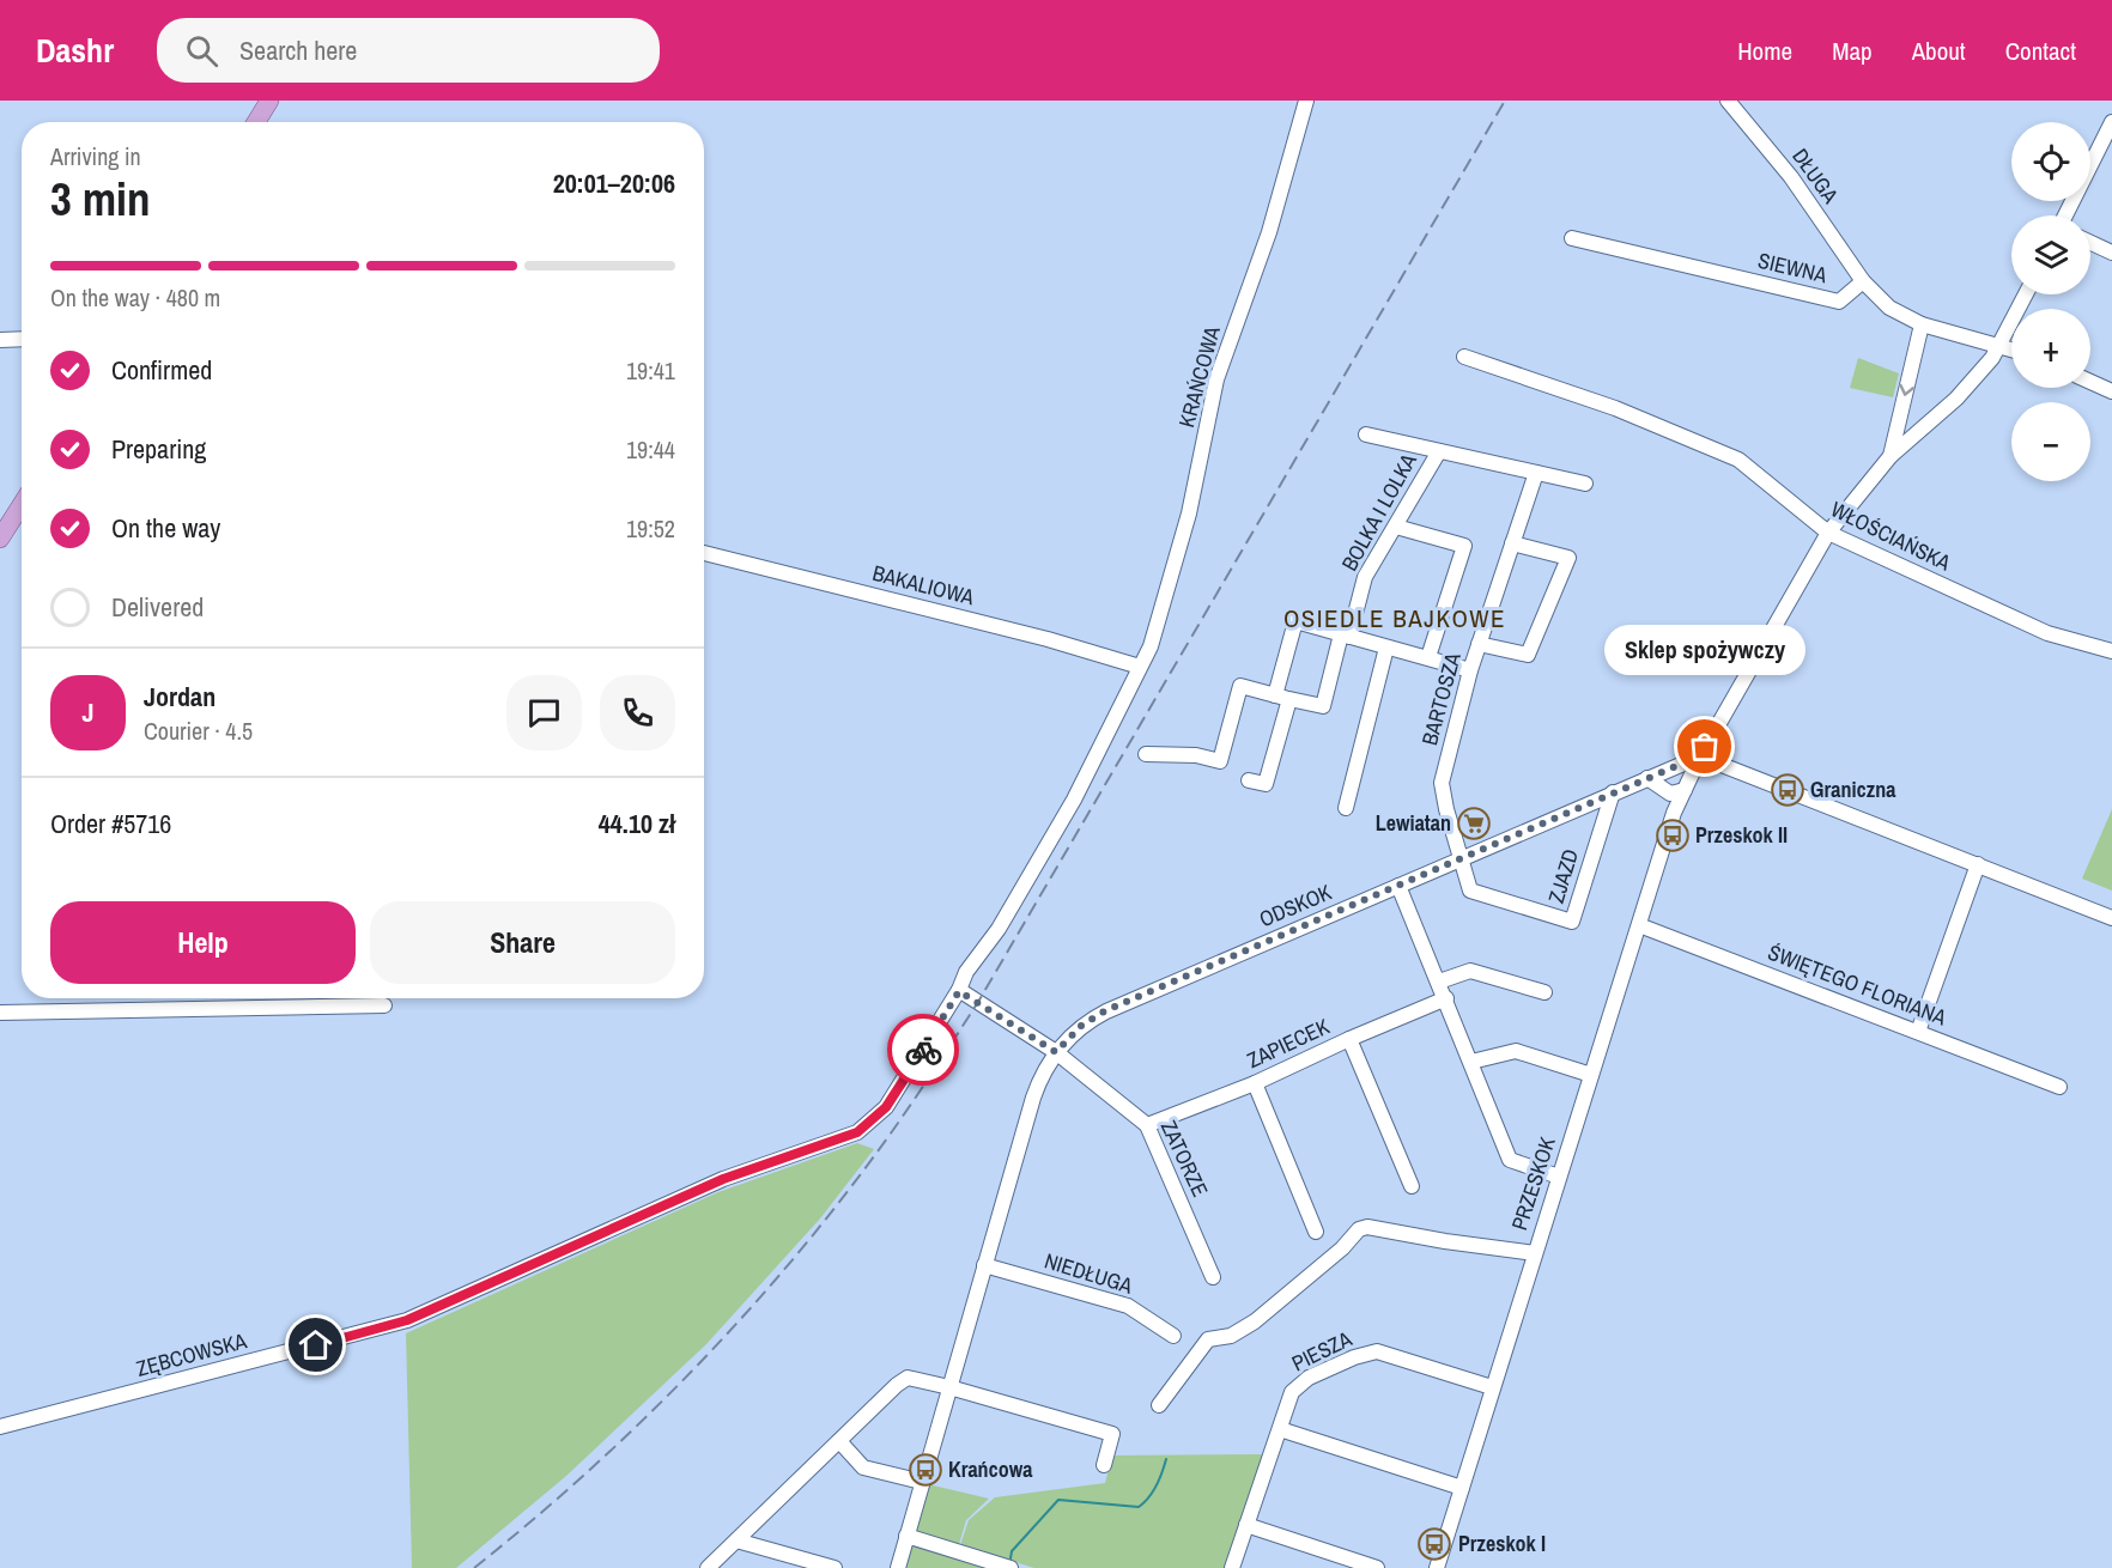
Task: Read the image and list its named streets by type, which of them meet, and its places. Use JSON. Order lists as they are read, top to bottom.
{
  "streets": {
    "street": [
      "DŁUGA",
      "SIEWNA",
      "KRAŃCOWA",
      "BOLKA I LOLKA",
      "WŁOŚCIAŃSKA",
      "BAKALIOWA",
      "BARTOSZA",
      "ZJAZD",
      "ODSKOK",
      "ŚWIĘTEGO FLORIANA",
      "ZAPIECEK",
      "ZATORZE",
      "PRZESKOK",
      "NIEDŁUGA",
      "PIESZA",
      "ZĘBCOWSKA"
    ]
  },
  "crossings": [
    ["DŁUGA", "SIEWNA"],
    ["KRAŃCOWA", "BAKALIOWA"],
    ["KRAŃCOWA", "ZĘBCOWSKA"],
    ["BOLKA I LOLKA", "BARTOSZA"],
    ["WŁOŚCIAŃSKA", "PRZESKOK"],
    ["BARTOSZA", "ZJAZD"],
    ["BARTOSZA", "ODSKOK"],
    ["ZJAZD", "ODSKOK"],
    ["ODSKOK", "ZATORZE"],
    ["ODSKOK", "PRZESKOK"],
    ["ŚWIĘTEGO FLORIANA", "PRZESKOK"],
    ["ZAPIECEK", "ZATORZE"],
    ["PRZESKOK", "PIESZA"]
  ],
  "districts": ["OSIEDLE BAJKOWE"],
  "places": {
    "other": ["Sklep spożywczy"],
    "bus stop": [
      "Graniczna",
      "Przeskok II",
      "Krańcowa",
      "Przeskok I"
    ],
    "supermarket": ["Lewiatan"]
  },
  "page": {
    "header": "Dashr",
    "search": "Search here",
    "nav": [
      "Home",
      "Map",
      "About",
      "Contact"
    ],
    "map_buttons": ["+", "−"],
    "heading": ["3 min", "Arriving in", "20:01–20:06"],
    "panel": [
      "Jordan",
      "Courier · 4.5",
      "Order #5716",
      "44.10 zł"
    ],
    "bar": "On the way · 480 m",
    "list": [
      ["Confirmed", "19:41"],
      ["Preparing", "19:44"],
      ["On the way", "19:52"],
      "Delivered"
    ],
    "bubble": "Sklep spożywczy",
    "round": "J",
    "buttons": ["Help", "Share"]
  }
}
